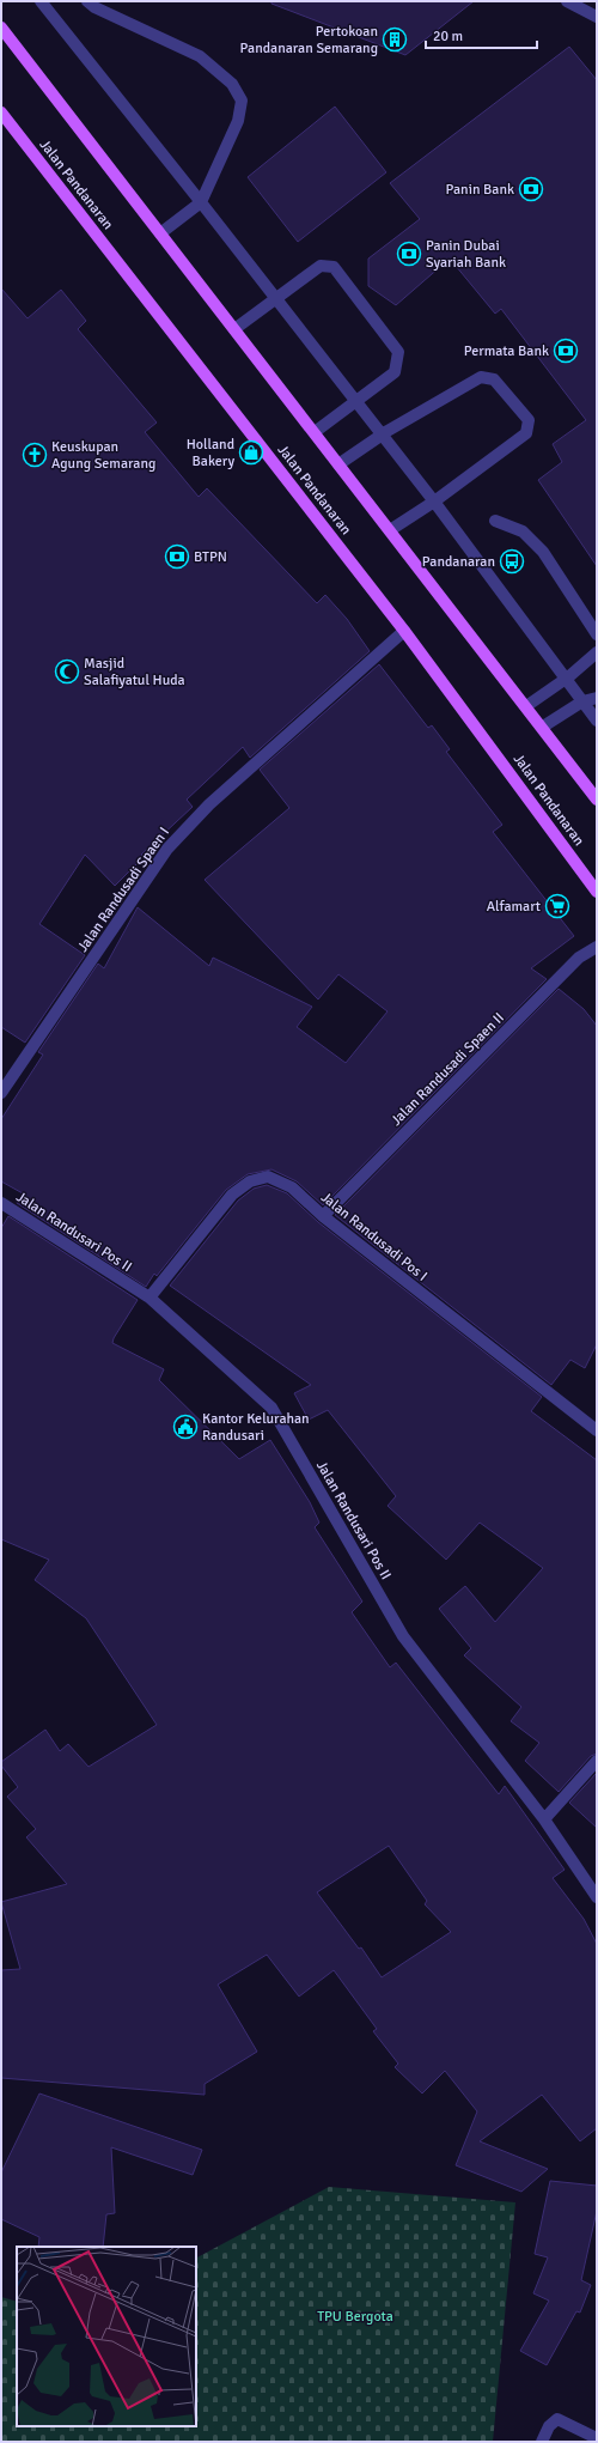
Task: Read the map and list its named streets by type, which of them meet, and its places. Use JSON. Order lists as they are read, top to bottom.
{
  "streets": {
    "main road": ["Jalan Pandanaran"],
    "street": [
      "Jalan Randusadi Spaen I",
      "Jalan Randusadi Spaen II",
      "Jalan Randusari Pos II",
      "Jalan Randusadi Pos I"
    ]
  },
  "crossings": [
    ["Jalan Pandanaran", "Jalan Randusadi Spaen I"],
    ["Jalan Randusadi Spaen II", "Jalan Randusadi Pos I"],
    ["Jalan Randusari Pos II", "Jalan Randusadi Pos I"]
  ],
  "parks": ["TPU Bergota"],
  "places": {
    "building": ["Pertokoan Pandanaran Semarang"],
    "bank": [
      "Panin Bank",
      "Panin Dubai Syariah Bank",
      "Permata Bank",
      "BTPN"
    ],
    "shop": ["Holland Bakery"],
    "church": ["Keuskupan Agung Semarang"],
    "bus stop": ["Pandanaran"],
    "mosque": ["Masjid Salafiyatul Huda"],
    "supermarket": ["Alfamart"],
    "public building": ["Kantor Kelurahan Randusari"]
  },
  "scale_bar": "20 m"
}
